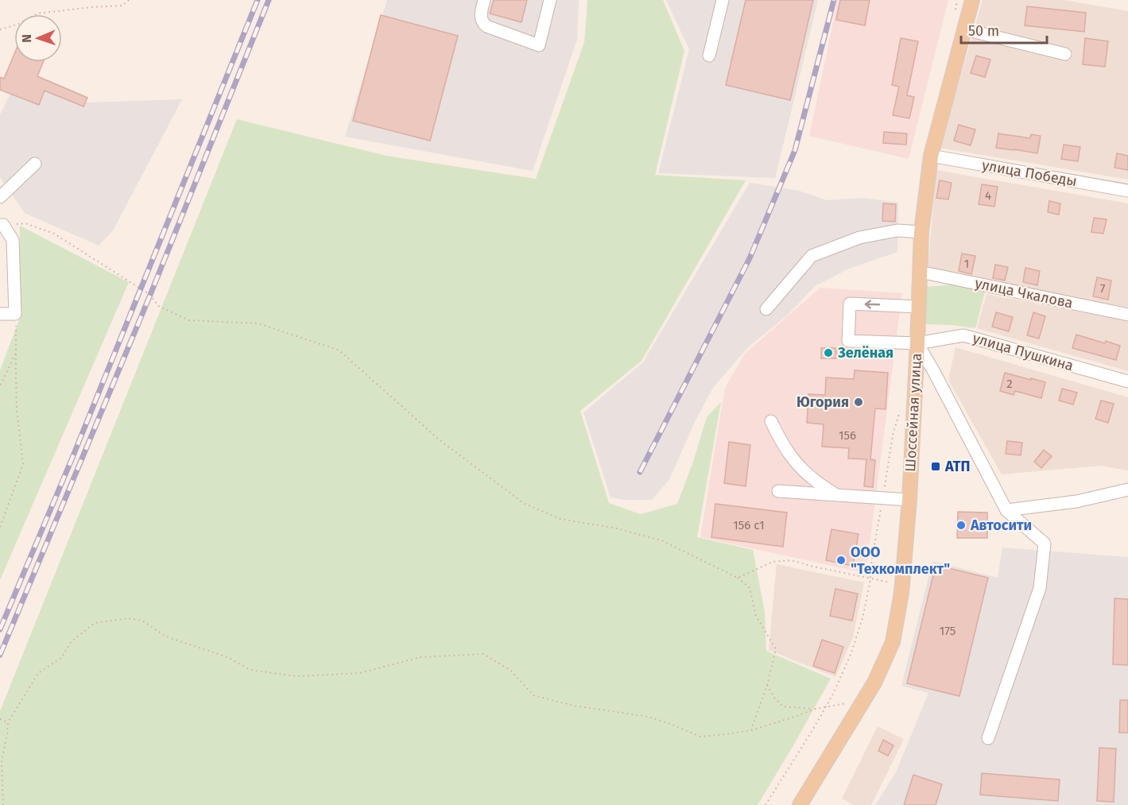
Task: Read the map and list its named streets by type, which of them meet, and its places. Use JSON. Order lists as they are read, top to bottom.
{
  "streets": {
    "main road": ["Шоссейная улица"],
    "street": ["улица Победы", "улица Чкалова", "улица Пушкина"]
  },
  "crossings": [
    ["улица Победы", "Шоссейная улица"],
    ["улица Чкалова", "Шоссейная улица"],
    ["улица Пушкина", "Шоссейная улица"]
  ],
  "places": {
    "other": [
      "Зелёная",
      "Югория",
      "Автосити",
      "ООО \"Техкомплект\""
    ],
    "transit": ["АТП"]
  },
  "house_numbers": [
    "4",
    "1",
    "7",
    "2",
    "156",
    "156 с1",
    "175"
  ],
  "scale_bar": "50 m",
  "north": "left"
}
